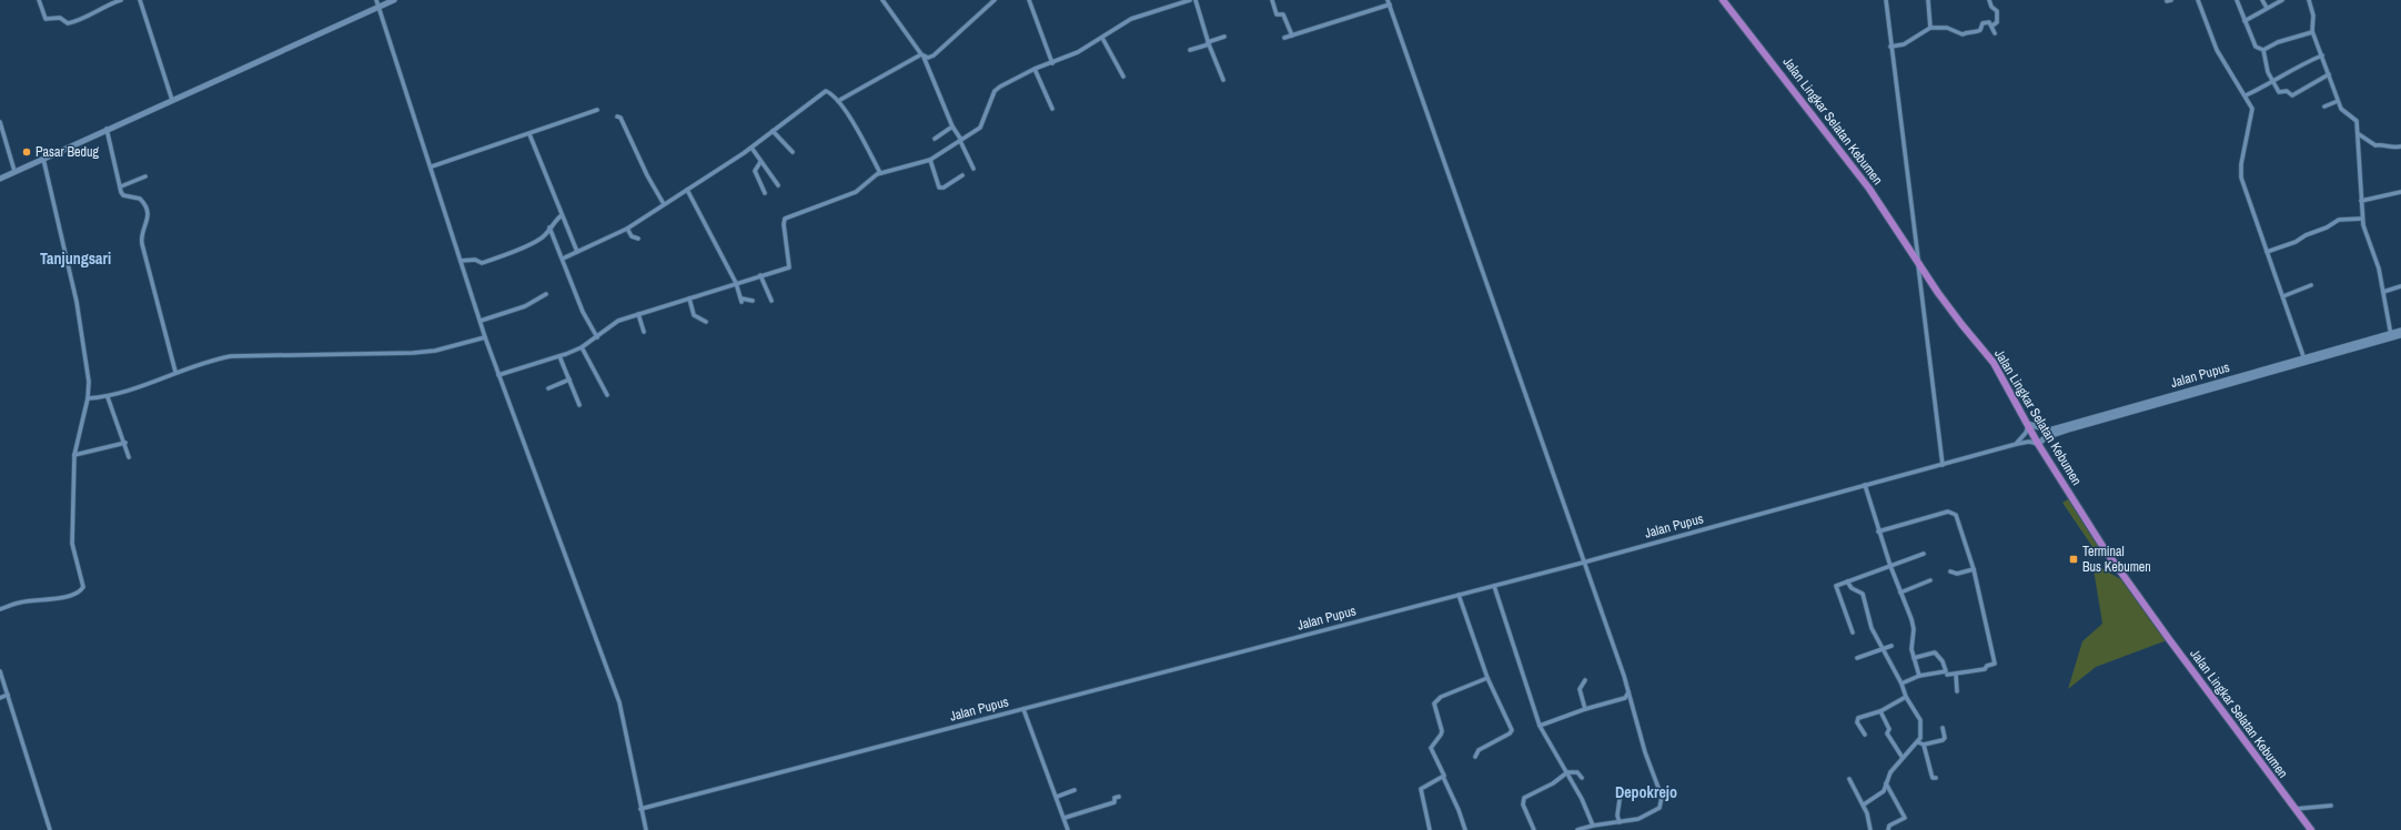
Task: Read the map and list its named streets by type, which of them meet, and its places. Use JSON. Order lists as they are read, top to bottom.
{
  "streets": {
    "highway": ["Jalan Lingkar Selatan Kebumen"],
    "street": ["Jalan Pupus"]
  },
  "crossings": [
    ["Jalan Lingkar Selatan Kebumen", "Jalan Pupus"]
  ],
  "districts": ["Tanjungsari", "Depokrejo"],
  "places": {
    "other": ["Pasar Bedug"],
    "transit": ["Terminal Bus Kebumen"]
  }
}
